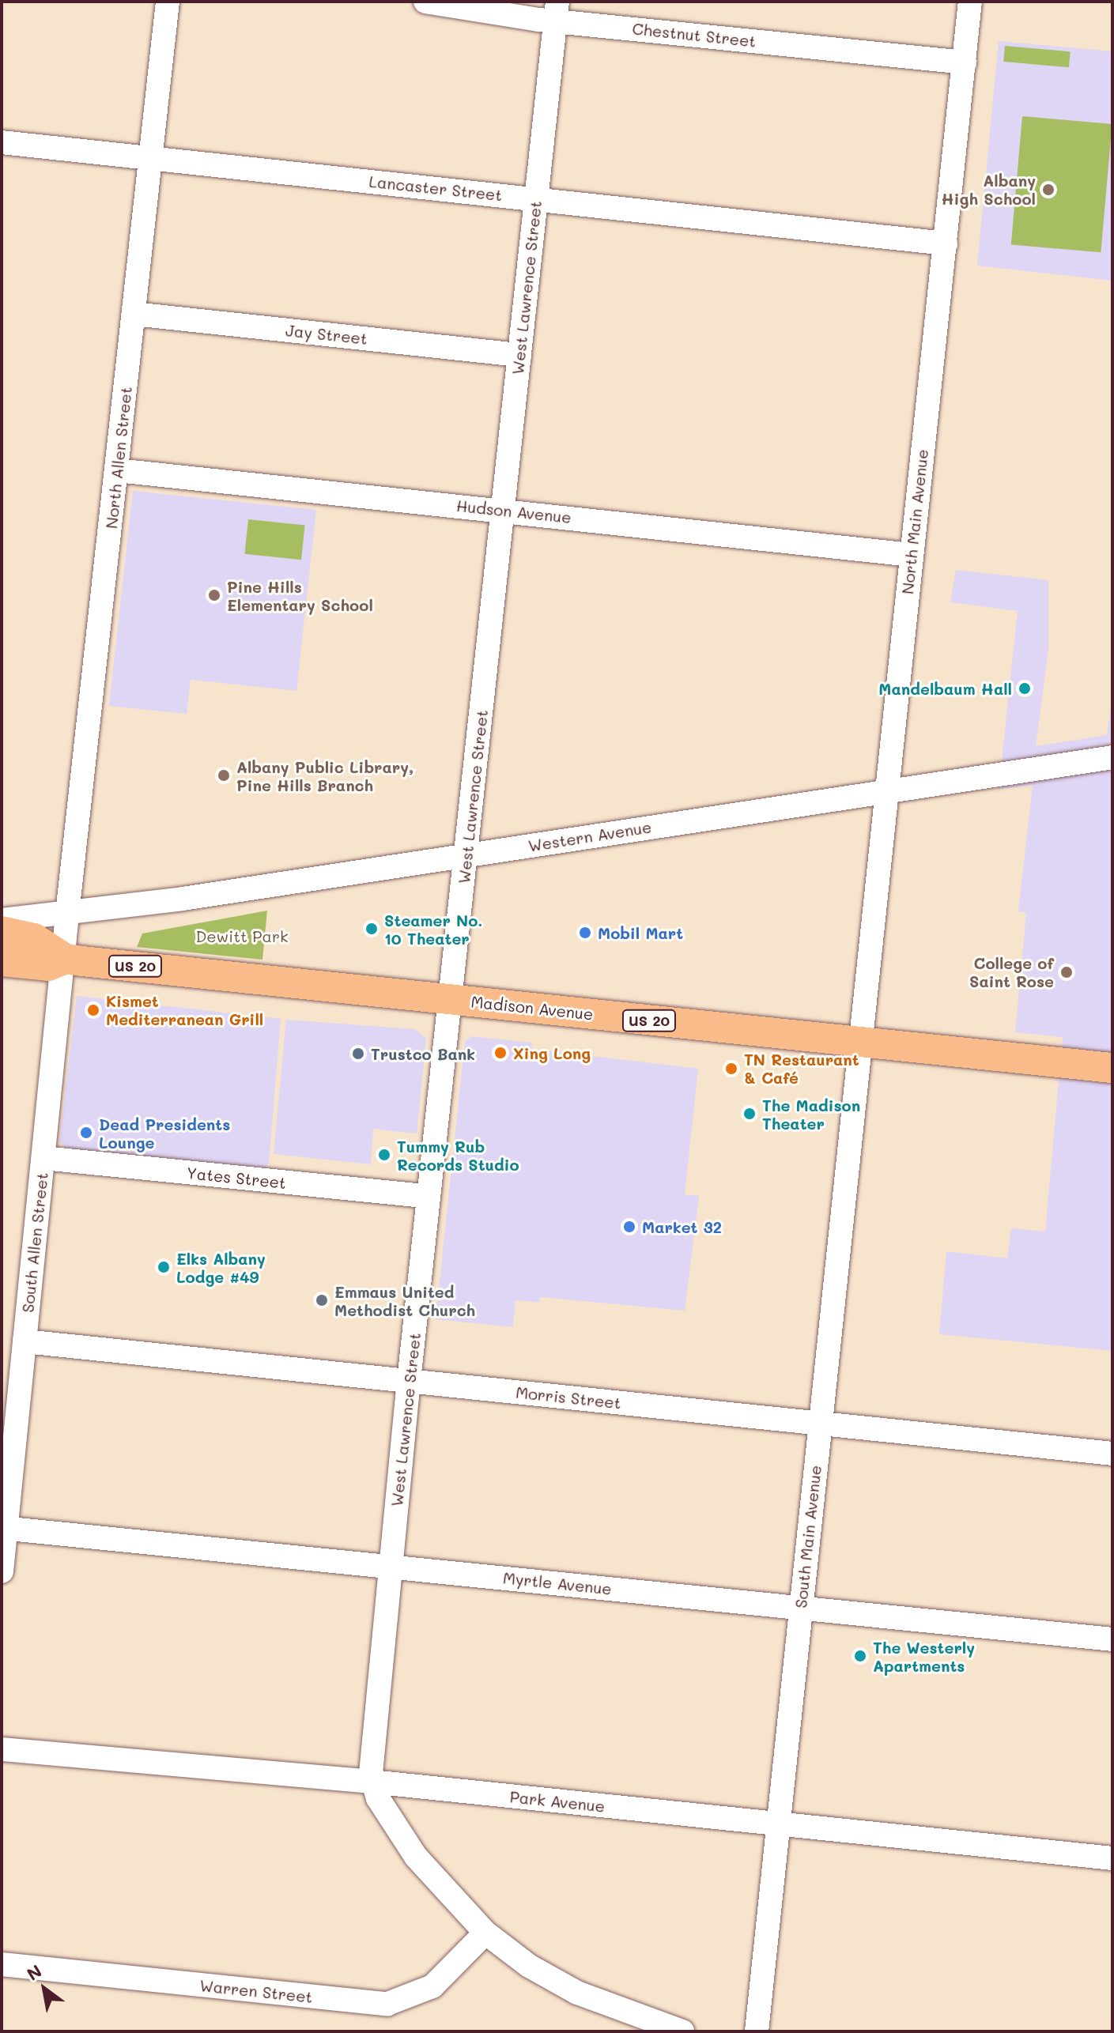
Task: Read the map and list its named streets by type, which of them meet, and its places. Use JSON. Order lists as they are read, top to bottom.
{
  "streets": {
    "main road": ["US 20", "Madison Avenue"],
    "street": [
      "Chestnut Street",
      "Lancaster Street",
      "West Lawrence Street",
      "Jay Street",
      "North Allen Street",
      "Hudson Avenue",
      "North Main Avenue",
      "Western Avenue",
      "Yates Street",
      "South Allen Street",
      "Morris Street",
      "South Main Avenue",
      "Myrtle Avenue",
      "Park Avenue",
      "Warren Street"
    ]
  },
  "crossings": [
    ["Chestnut Street", "West Lawrence Street"],
    ["Chestnut Street", "North Main Avenue"],
    ["Lancaster Street", "West Lawrence Street"],
    ["Lancaster Street", "North Allen Street"],
    ["Lancaster Street", "North Main Avenue"],
    ["West Lawrence Street", "Jay Street"],
    ["West Lawrence Street", "Hudson Avenue"],
    ["West Lawrence Street", "Western Avenue"],
    ["West Lawrence Street", "Madison Avenue"],
    ["West Lawrence Street", "Yates Street"],
    ["West Lawrence Street", "Morris Street"],
    ["West Lawrence Street", "Myrtle Avenue"],
    ["West Lawrence Street", "Park Avenue"],
    ["Jay Street", "North Allen Street"],
    ["North Allen Street", "Hudson Avenue"],
    ["North Allen Street", "Western Avenue"],
    ["North Allen Street", "South Allen Street"],
    ["Hudson Avenue", "North Main Avenue"],
    ["North Main Avenue", "Western Avenue"],
    ["North Main Avenue", "Madison Avenue"],
    ["North Main Avenue", "South Main Avenue"],
    ["Western Avenue", "Madison Avenue"],
    ["Western Avenue", "South Allen Street"],
    ["Madison Avenue", "South Allen Street"],
    ["Madison Avenue", "South Main Avenue"],
    ["Yates Street", "South Allen Street"],
    ["South Allen Street", "Morris Street"],
    ["South Allen Street", "Myrtle Avenue"],
    ["Morris Street", "South Main Avenue"],
    ["South Main Avenue", "Myrtle Avenue"],
    ["South Main Avenue", "Park Avenue"]
  ],
  "parks": ["Dewitt Park"],
  "places": [
    "Albany High School",
    "Pine Hills Elementary School",
    "Mandelbaum Hall",
    "Albany Public Library, Pine Hills Branch",
    "Steamer No. 10 Theater",
    "Mobil Mart",
    "College of Saint Rose",
    "Kismet Mediterranean Grill",
    "Xing Long",
    "Trustco Bank",
    "TN Restaurant & Café",
    "The Madison Theater",
    "Dead Presidents Lounge",
    "Tummy Rub Records Studio",
    "Market 32",
    "Elks Albany Lodge #49",
    "Emmaus United Methodist Church",
    "The Westerly Apartments"
  ],
  "north": "top left"
}
